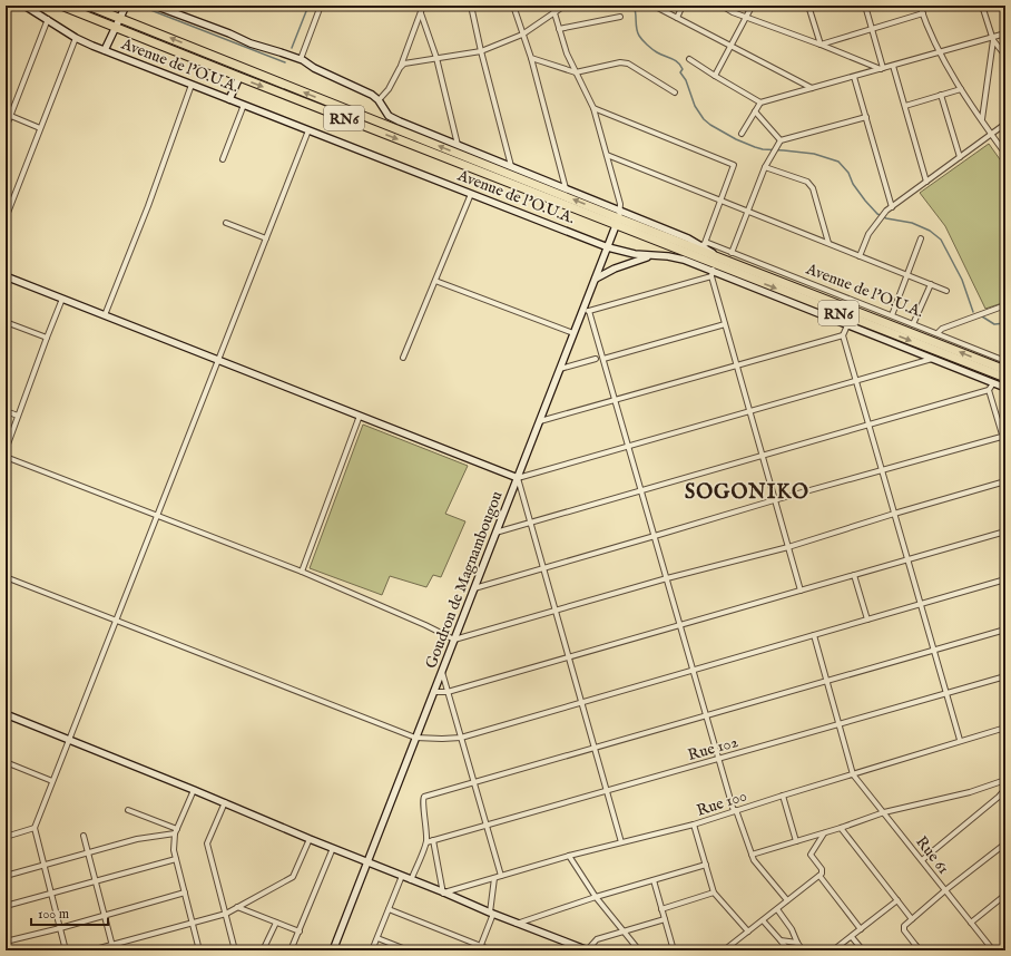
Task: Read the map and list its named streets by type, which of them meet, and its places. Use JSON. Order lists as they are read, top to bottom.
{
  "streets": {
    "highway": ["Avenue de l'O.U.A.", "RN6"],
    "street": [
      "Goudron de Magnambougou",
      "Rue 102",
      "Rue 100",
      "Rue 61"
    ]
  },
  "crossings": [
    ["Avenue de l'O.U.A.", "Goudron de Magnambougou"],
    ["Rue 100", "Rue 61"]
  ],
  "districts": ["SOGONIKO"],
  "scale_bar": "100 m"
}
